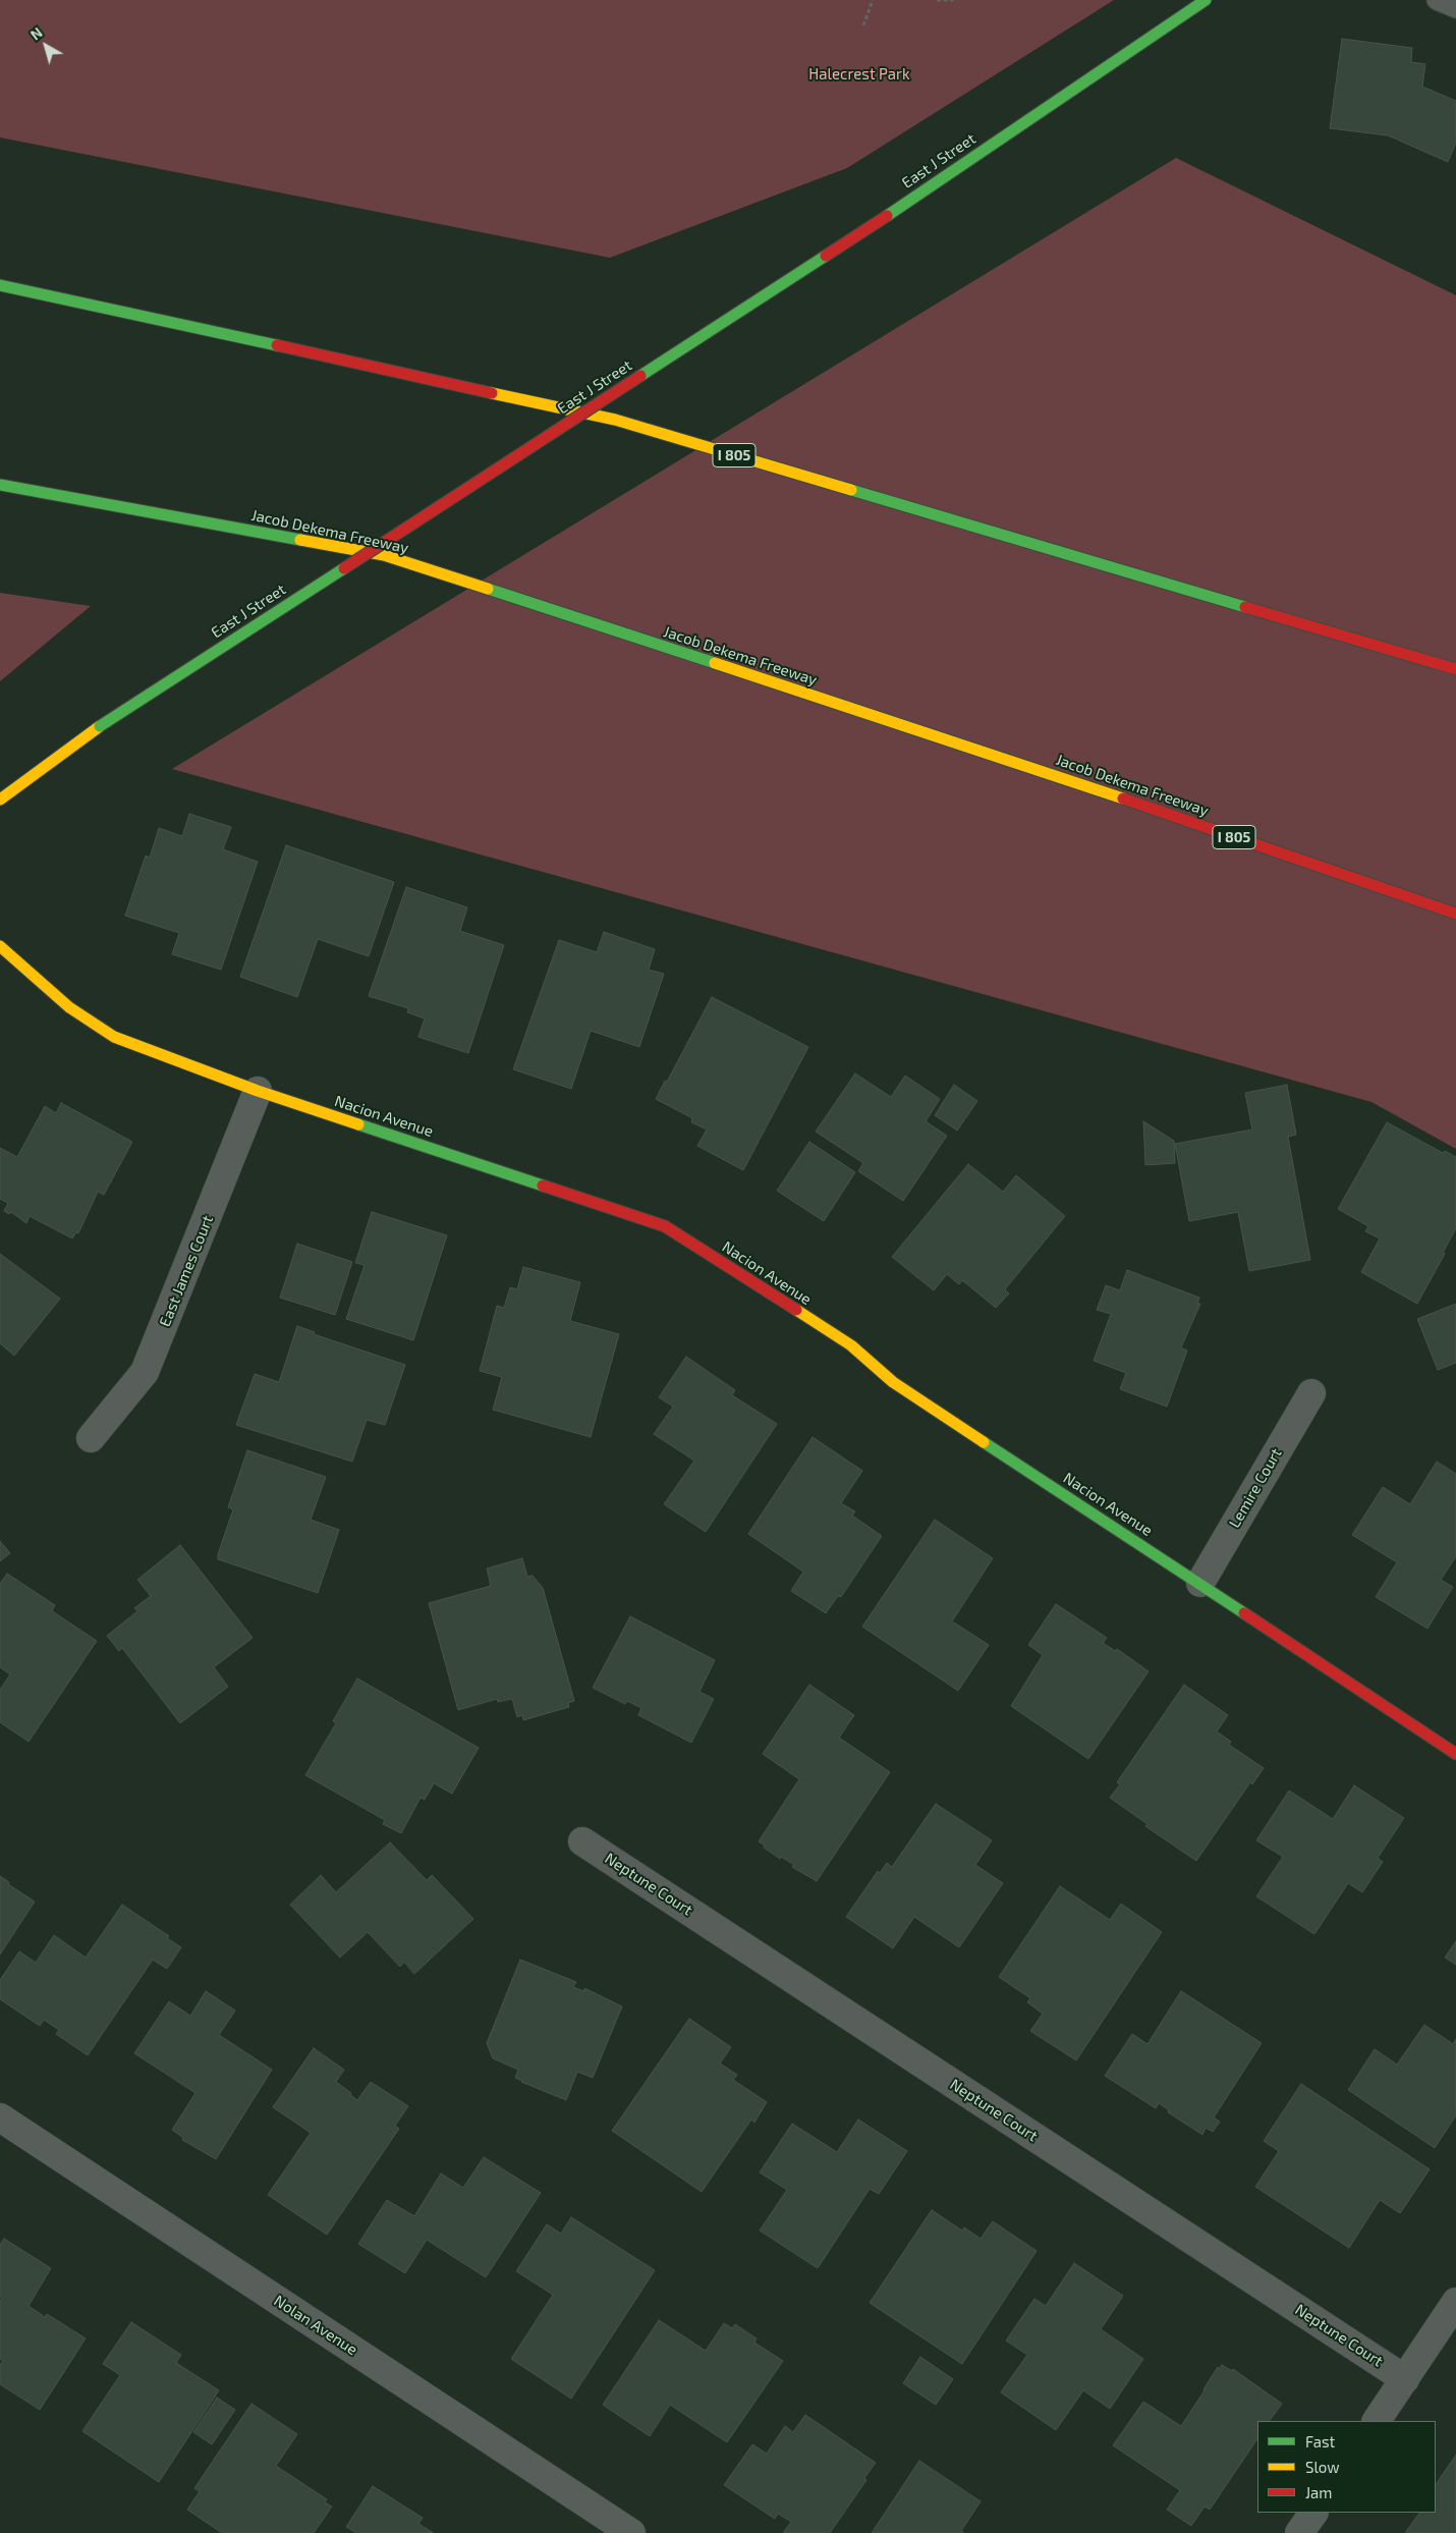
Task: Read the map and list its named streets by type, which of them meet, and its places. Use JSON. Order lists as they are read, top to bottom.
{
  "streets": {
    "main road": [
      "East J Street",
      "I 805",
      "Jacob Dekema Freeway",
      "Nacion Avenue"
    ],
    "street": [
      "East James Court",
      "Lemire Court",
      "Neptune Court",
      "Nolan Avenue"
    ]
  },
  "crossings": [
    ["Nacion Avenue", "East James Court"],
    ["Nacion Avenue", "Lemire Court"]
  ],
  "parks": ["Halecrest Park"],
  "legend": ["Fast", "Slow", "Jam"],
  "north": "top left"
}
